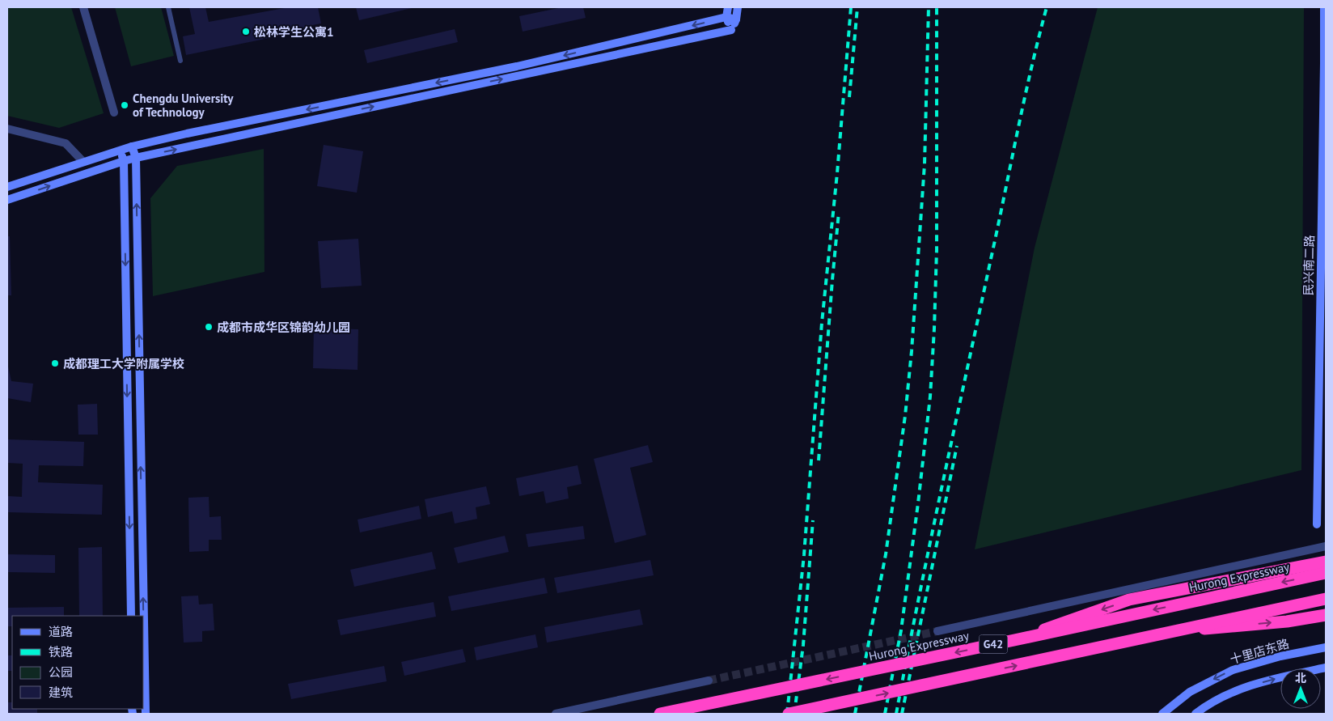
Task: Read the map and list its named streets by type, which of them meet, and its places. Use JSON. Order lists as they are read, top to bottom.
{
  "streets": {
    "highway": ["Hurong Expressway", "G42"],
    "street": ["民兴南二路", "十里店东路"]
  },
  "places": [
    "松林学生公寓1",
    "Chengdu University of Technology",
    "成都市成华区锦韵幼儿园",
    "成都理工大学附属学校"
  ],
  "legend": [
    "道路",
    "铁路",
    "公园",
    "建筑"
  ],
  "north": "top"
}
